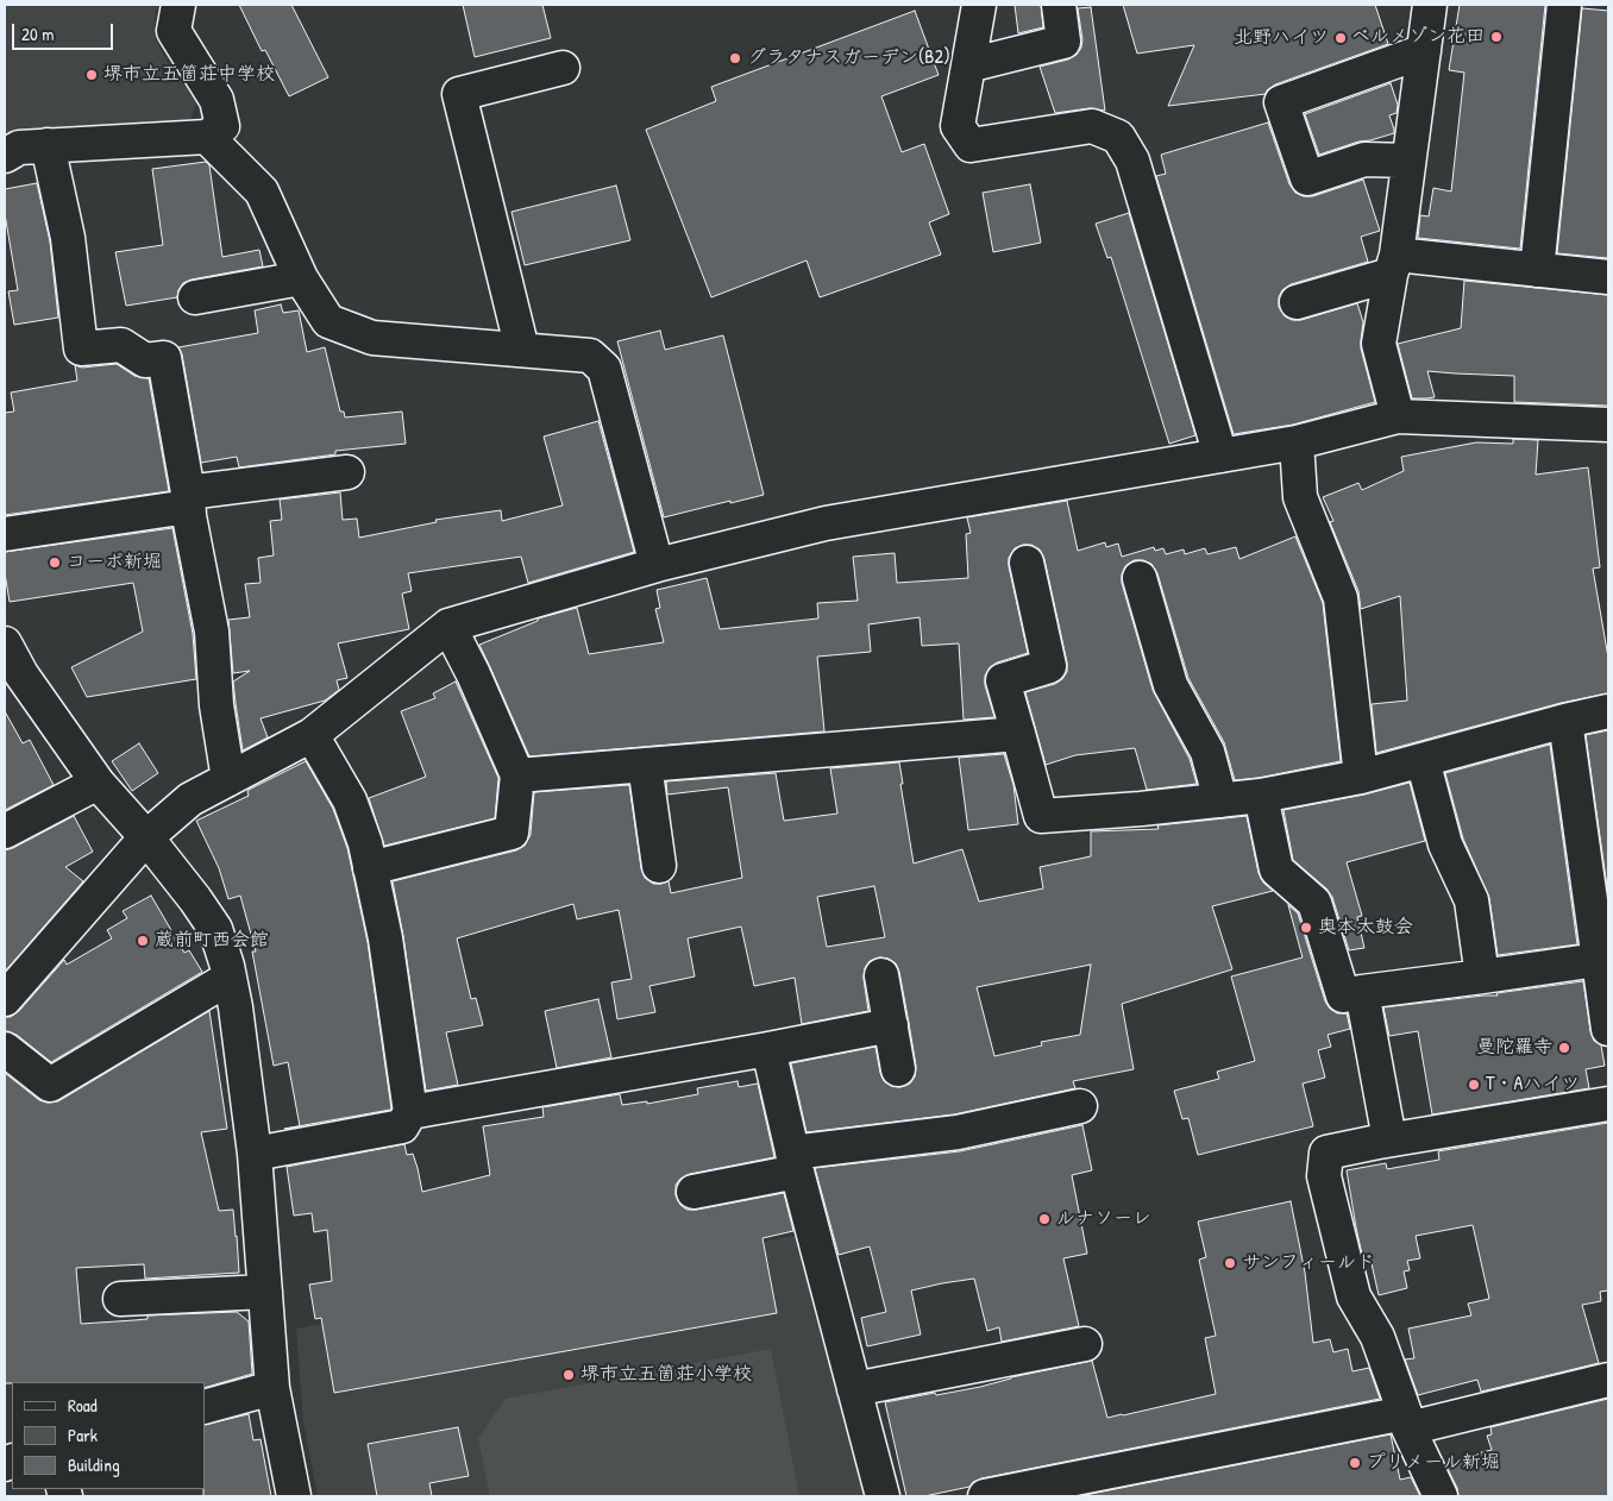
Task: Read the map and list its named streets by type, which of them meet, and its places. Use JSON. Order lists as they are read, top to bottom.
{
  "places": [
    "ベルメゾン花田",
    "北野ハイツ",
    "グラタナスガーデン(B2)",
    "堺市立五箇荘中学校",
    "コーポ新堀",
    "奥本太鼓会",
    "蔵前町西会館",
    "曼陀羅寺",
    "T・Aハイツ",
    "ルナソーレ",
    "サンフィールド",
    "堺市立五箇荘小学校",
    "プリメール新堀"
  ],
  "legend": ["Road", "Park", "Building"],
  "scale_bar": "20 m"
}
